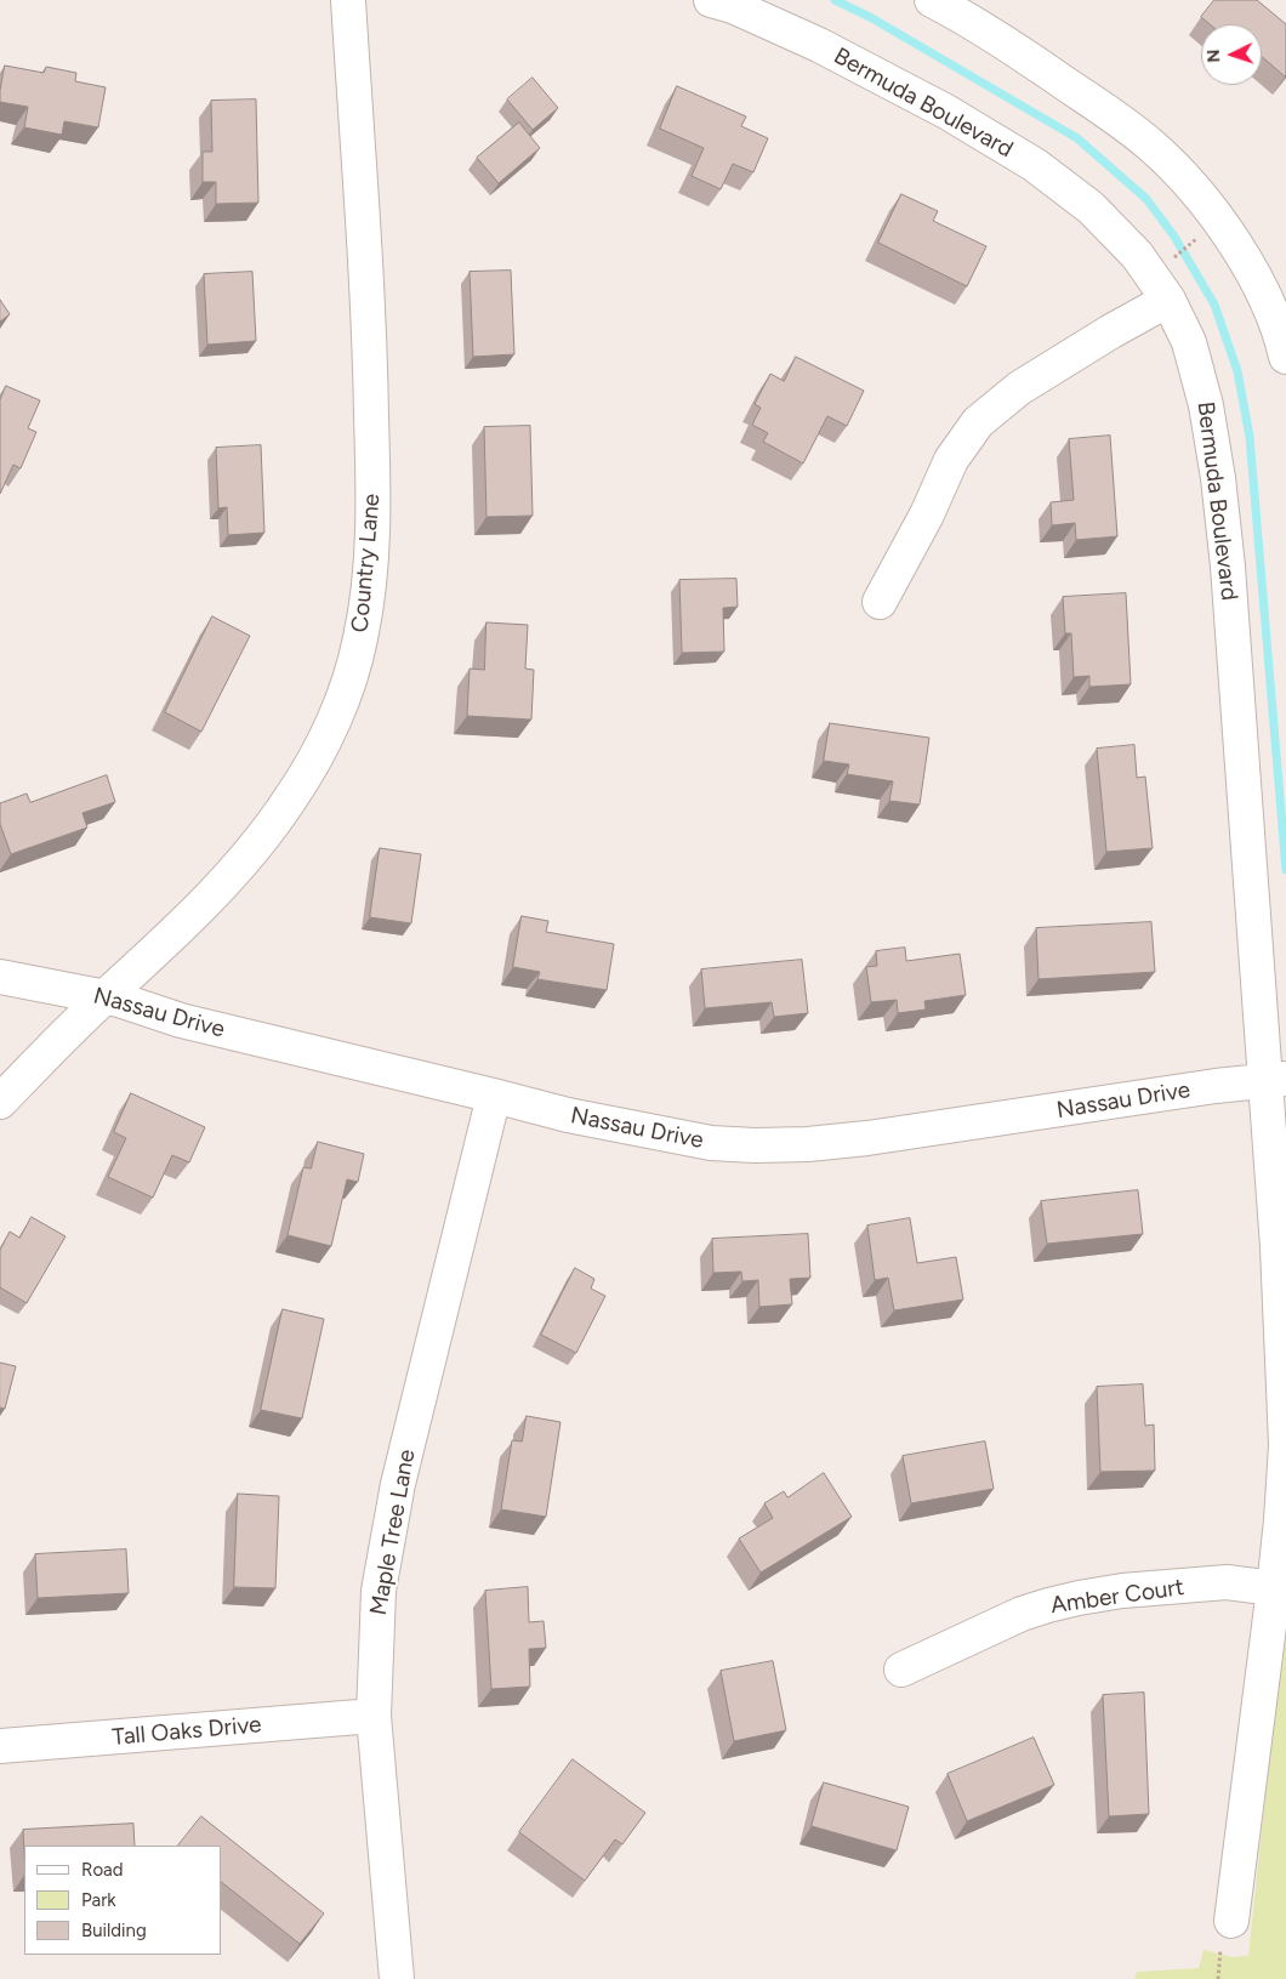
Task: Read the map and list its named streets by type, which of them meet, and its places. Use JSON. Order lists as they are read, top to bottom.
{
  "streets": {
    "street": [
      "Bermuda Boulevard",
      "Country Lane",
      "Nassau Drive",
      "Maple Tree Lane",
      "Amber Court",
      "Tall Oaks Drive"
    ]
  },
  "crossings": [
    ["Bermuda Boulevard", "Nassau Drive"],
    ["Bermuda Boulevard", "Amber Court"],
    ["Country Lane", "Nassau Drive"],
    ["Nassau Drive", "Maple Tree Lane"],
    ["Maple Tree Lane", "Tall Oaks Drive"]
  ],
  "legend": ["Road", "Park", "Building"],
  "north": "left"
}
